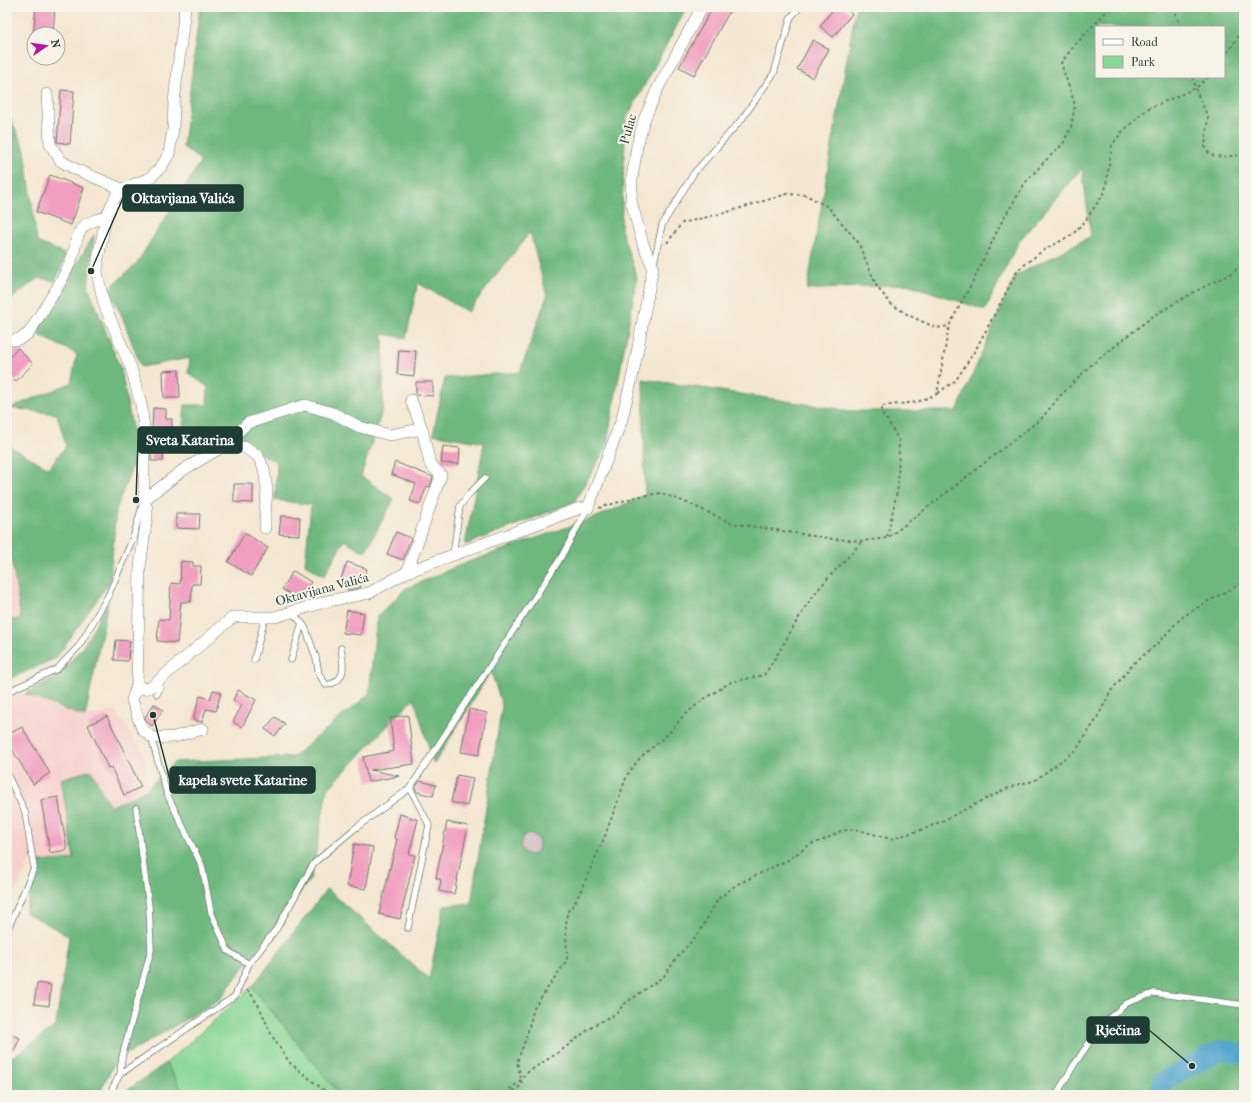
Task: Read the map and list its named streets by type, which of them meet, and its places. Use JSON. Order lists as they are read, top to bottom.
{
  "streets": {
    "street": ["Pulac", "Oktavijana Valića"]
  },
  "places": [
    "Oktavijana Valića",
    "Sveta Katarina",
    "kapela svete Katarine",
    "Rječina"
  ],
  "legend": ["Road", "Park"],
  "north": "right"
}
